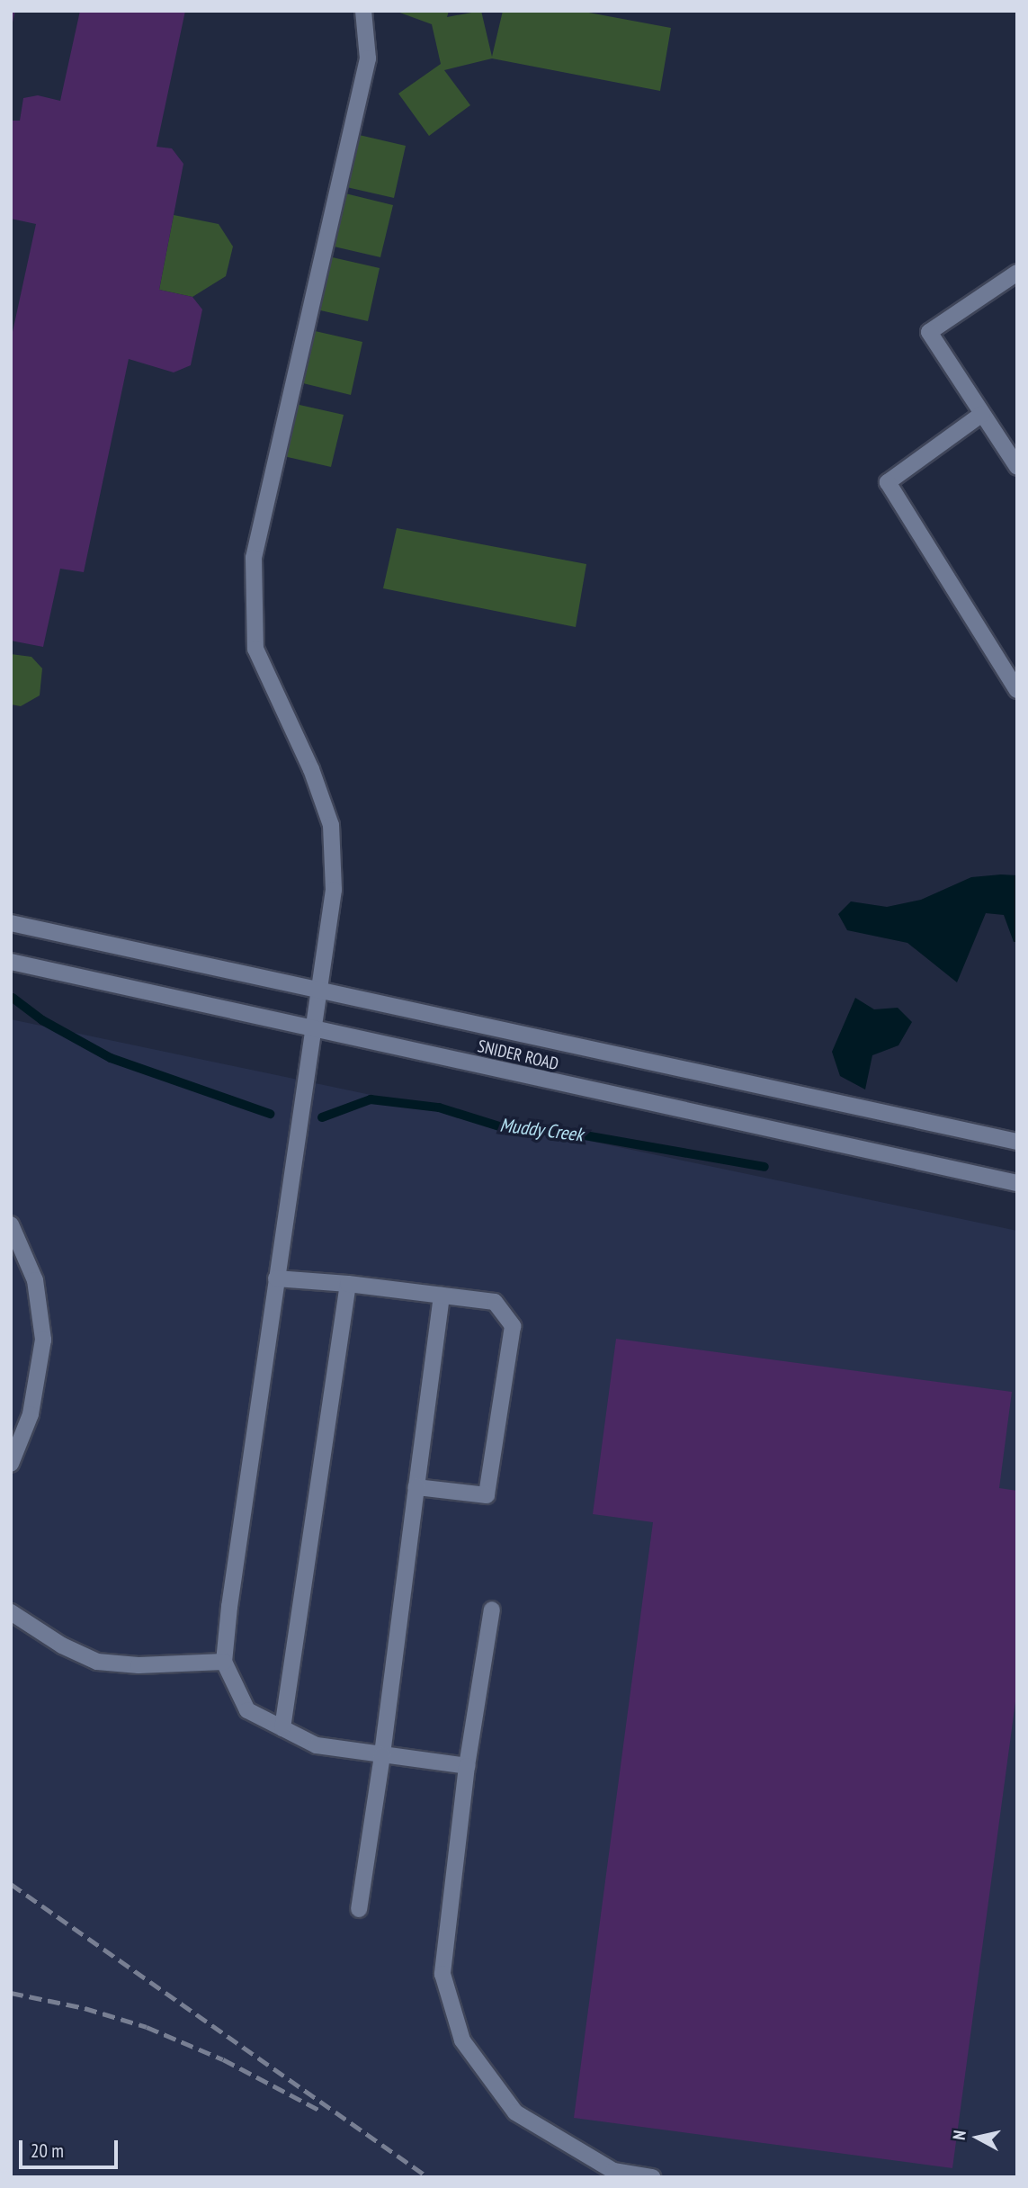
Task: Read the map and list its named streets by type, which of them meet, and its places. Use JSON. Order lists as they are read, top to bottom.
{
  "streets": {
    "street": ["SNIDER ROAD"]
  },
  "water": ["Muddy Creek"],
  "scale_bar": "20 m",
  "north": "left"
}
